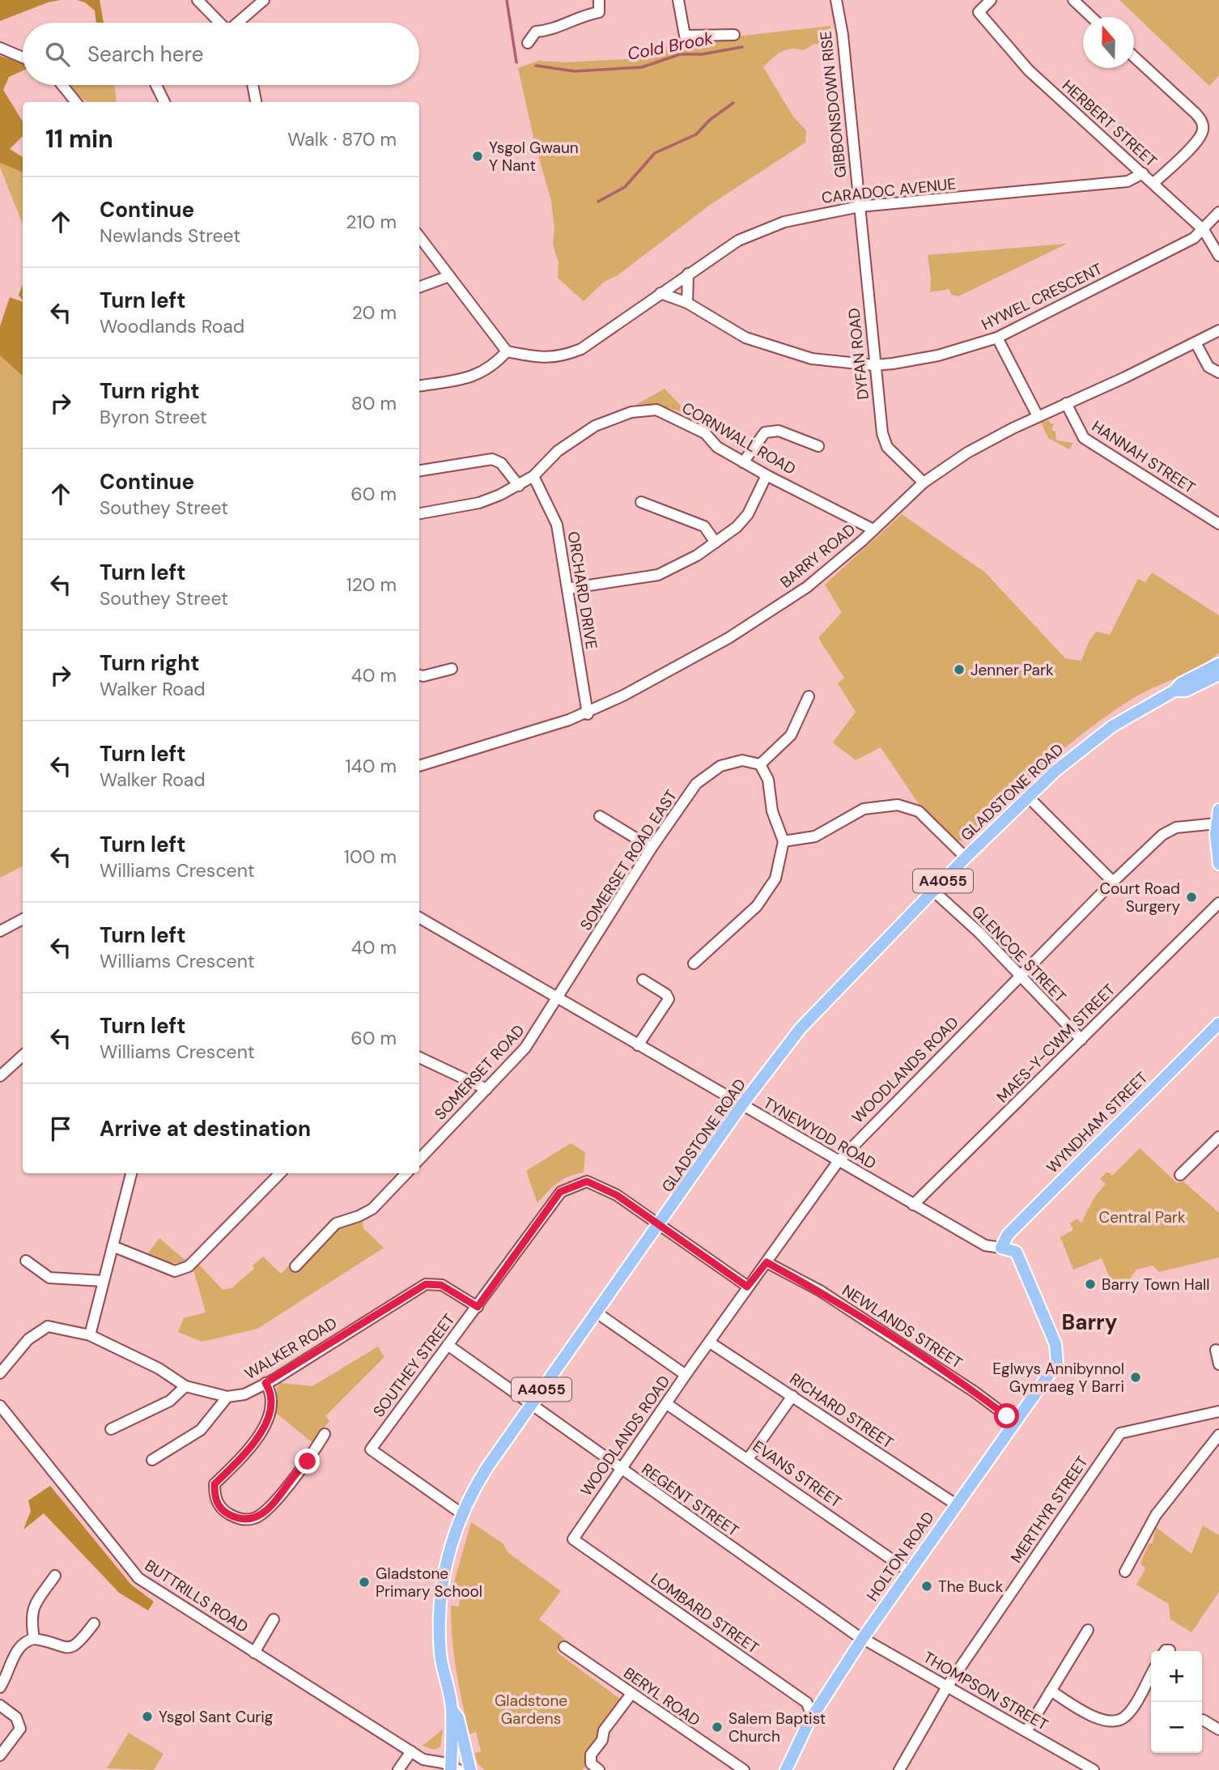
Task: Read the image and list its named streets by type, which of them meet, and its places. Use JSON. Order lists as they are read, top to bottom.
{
  "streets": {
    "main road": [
      "GLADSTONE ROAD",
      "A4055",
      "WYNDHAM STREET",
      "TYNEWYDD ROAD",
      "HOLTON ROAD"
    ],
    "street": [
      "GIBBONSDOWN RISE",
      "HERBERT STREET",
      "CARADOC AVENUE",
      "HYWEL CRESCENT",
      "DYFAN ROAD",
      "CORNWALL ROAD",
      "HANNAH STREET",
      "BARRY ROAD",
      "ORCHARD DRIVE",
      "SOMERSET ROAD EAST",
      "GLENCOE STREET",
      "MAES-Y-CWM STREET",
      "WOODLANDS ROAD",
      "SOMERSET ROAD",
      "NEWLANDS STREET",
      "WALKER ROAD",
      "SOUTHEY STREET",
      "RICHARD STREET",
      "EVANS STREET",
      "REGENT STREET",
      "MERTHYR STREET",
      "BUTTRILLS ROAD",
      "LOMBARD STREET",
      "THOMPSON STREET",
      "BERYL ROAD"
    ]
  },
  "crossings": [
    ["GIBBONSDOWN RISE", "CARADOC AVENUE"],
    ["GIBBONSDOWN RISE", "DYFAN ROAD"],
    ["HERBERT STREET", "CARADOC AVENUE"],
    ["HERBERT STREET", "HYWEL CRESCENT"],
    ["CARADOC AVENUE", "HYWEL CRESCENT"],
    ["CARADOC AVENUE", "DYFAN ROAD"],
    ["HYWEL CRESCENT", "DYFAN ROAD"],
    ["DYFAN ROAD", "BARRY ROAD"],
    ["CORNWALL ROAD", "BARRY ROAD"],
    ["CORNWALL ROAD", "ORCHARD DRIVE"],
    ["HANNAH STREET", "BARRY ROAD"],
    ["BARRY ROAD", "ORCHARD DRIVE"],
    ["GLADSTONE ROAD", "GLENCOE STREET"],
    ["GLADSTONE ROAD", "TYNEWYDD ROAD"],
    ["GLADSTONE ROAD", "SOUTHEY STREET"],
    ["GLADSTONE ROAD", "REGENT STREET"],
    ["GLADSTONE ROAD", "BUTTRILLS ROAD"],
    ["SOMERSET ROAD EAST", "SOMERSET ROAD"],
    ["SOMERSET ROAD EAST", "TYNEWYDD ROAD"],
    ["GLENCOE STREET", "MAES-Y-CWM STREET"],
    ["GLENCOE STREET", "WOODLANDS ROAD"],
    ["MAES-Y-CWM STREET", "TYNEWYDD ROAD"],
    ["WOODLANDS ROAD", "TYNEWYDD ROAD"],
    ["WOODLANDS ROAD", "NEWLANDS STREET"],
    ["WOODLANDS ROAD", "RICHARD STREET"],
    ["WOODLANDS ROAD", "EVANS STREET"],
    ["WOODLANDS ROAD", "REGENT STREET"],
    ["WOODLANDS ROAD", "LOMBARD STREET"],
    ["SOMERSET ROAD", "TYNEWYDD ROAD"],
    ["WYNDHAM STREET", "TYNEWYDD ROAD"],
    ["TYNEWYDD ROAD", "HOLTON ROAD"],
    ["NEWLANDS STREET", "HOLTON ROAD"],
    ["WALKER ROAD", "SOUTHEY STREET"],
    ["SOUTHEY STREET", "REGENT STREET"],
    ["RICHARD STREET", "HOLTON ROAD"],
    ["EVANS STREET", "HOLTON ROAD"],
    ["REGENT STREET", "HOLTON ROAD"],
    ["REGENT STREET", "THOMPSON STREET"],
    ["MERTHYR STREET", "THOMPSON STREET"],
    ["HOLTON ROAD", "LOMBARD STREET"],
    ["HOLTON ROAD", "THOMPSON STREET"]
  ],
  "districts": ["Barry"],
  "water": ["Cold Brook"],
  "parks": ["Central Park", "Gladstone Gardens"],
  "places": [
    "Ysgol Gwaun Y Nant",
    "Jenner Park",
    "Court Road Surgery",
    "Barry Town Hall",
    "Eglwys Annibynnol Gymraeg Y Barri",
    "Gladstone Primary School",
    "The Buck",
    "Ysgol Sant Curig",
    "Salem Baptist Church"
  ],
  "north": "top",
  "page": {
    "search": "Search here",
    "heading": ["11 min", "Walk · 870 m"],
    "list": [
      ["Continue", "Newlands Street", "210 m"],
      ["Turn left", "Woodlands Road", "20 m"],
      ["Turn right", "Byron Street", "80 m"],
      ["Continue", "Southey Street", "60 m"],
      ["Turn left", "Southey Street", "120 m"],
      ["Turn right", "Walker Road", "40 m"],
      ["Turn left", "Walker Road", "140 m"],
      ["Turn left", "Williams Crescent", "100 m"],
      ["Turn left", "Williams Crescent", "40 m"],
      ["Turn left", "Williams Crescent", "60 m"],
      "Arrive at destination"
    ],
    "map_buttons": ["+", "−"]
  }
}
